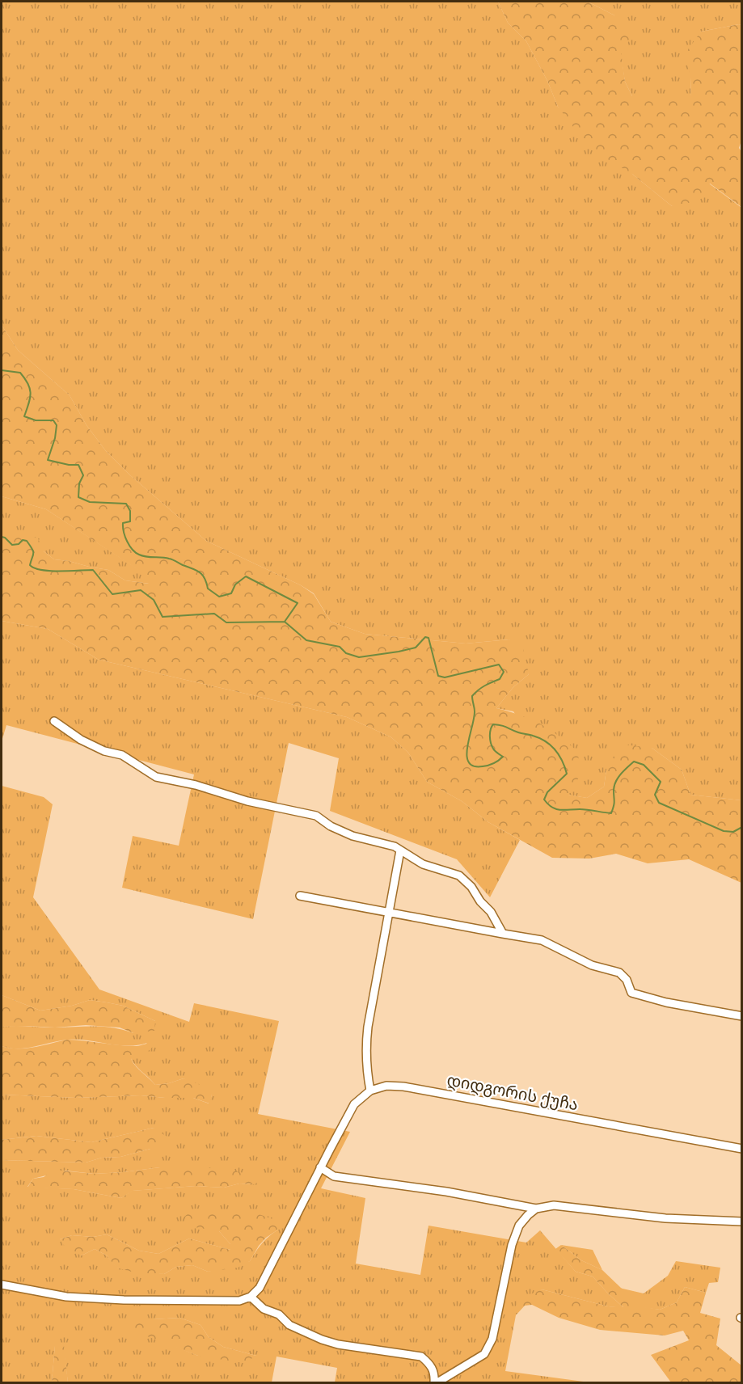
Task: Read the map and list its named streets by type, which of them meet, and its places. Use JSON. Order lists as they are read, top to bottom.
{
  "streets": {
    "street": ["დიდგორის ქუჩა"]
  }
}
